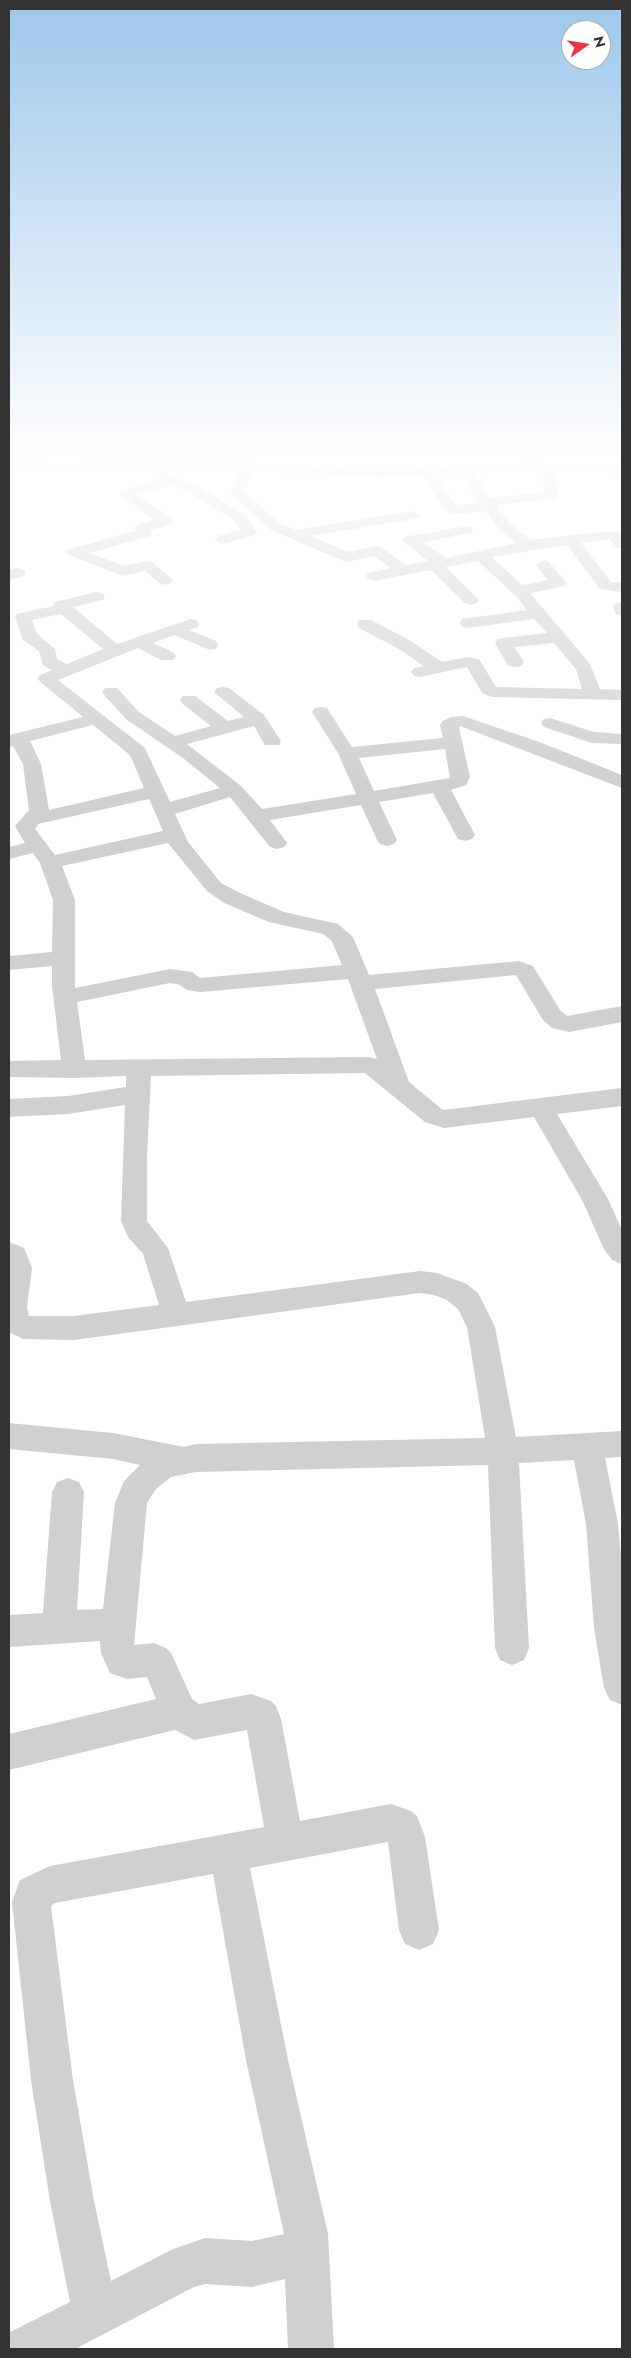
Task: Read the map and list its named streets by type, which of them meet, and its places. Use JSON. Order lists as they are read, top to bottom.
{
  "north": "right"
}
